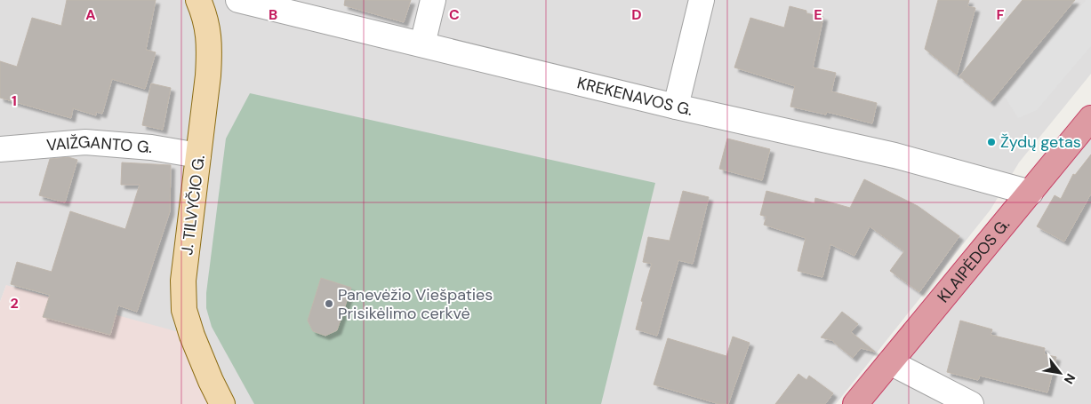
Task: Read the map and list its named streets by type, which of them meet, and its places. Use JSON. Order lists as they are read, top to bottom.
{
  "streets": {
    "highway": ["KLAIPĖDOS G."],
    "main road": ["J. TILVYČIO G."],
    "street": ["KREKENAVOS G.", "VAIŽGANTO G."]
  },
  "crossings": [
    ["KREKENAVOS G.", "KLAIPĖDOS G."],
    ["VAIŽGANTO G.", "J. TILVYČIO G."]
  ],
  "places": ["Žydų getas", "Panevėžio Viešpaties Prisikėlimo cerkvė"],
  "north": "bottom right",
  "grid": {
    "columns": [
      "A",
      "B",
      "C",
      "D",
      "E",
      "F"
    ],
    "rows": ["1", "2"]
  }
}
